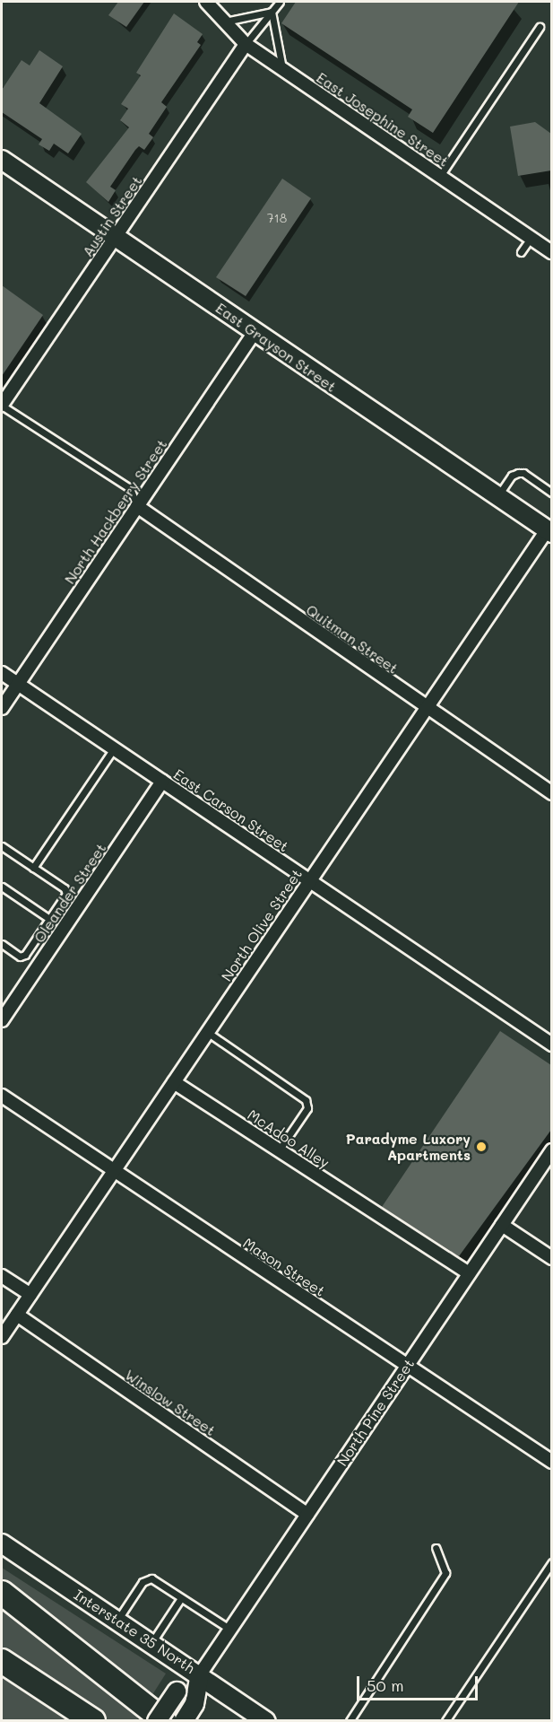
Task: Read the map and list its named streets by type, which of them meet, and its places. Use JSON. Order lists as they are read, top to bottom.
{
  "streets": {
    "street": [
      "East Josephine Street",
      "Austin Street",
      "East Grayson Street",
      "North Hackberry Street",
      "Quitman Street",
      "East Carson Street",
      "Oleander Street",
      "North Olive Street",
      "McAdoo Alley",
      "Mason Street",
      "Winslow Street",
      "North Pine Street",
      "Interstate 35 North"
    ]
  },
  "crossings": [
    ["East Josephine Street", "Austin Street"],
    ["Austin Street", "East Grayson Street"],
    ["East Grayson Street", "North Hackberry Street"],
    ["East Grayson Street", "North Olive Street"],
    ["North Hackberry Street", "Quitman Street"],
    ["North Hackberry Street", "East Carson Street"],
    ["Quitman Street", "North Olive Street"],
    ["East Carson Street", "Oleander Street"],
    ["East Carson Street", "North Olive Street"],
    ["North Olive Street", "McAdoo Alley"],
    ["North Olive Street", "Mason Street"],
    ["North Olive Street", "Winslow Street"],
    ["McAdoo Alley", "North Pine Street"],
    ["Mason Street", "North Pine Street"],
    ["Winslow Street", "North Pine Street"],
    ["North Pine Street", "Interstate 35 North"]
  ],
  "places": ["Paradyme Luxory Apartments"],
  "house_numbers": ["718"],
  "scale_bar": "50 m"
}
